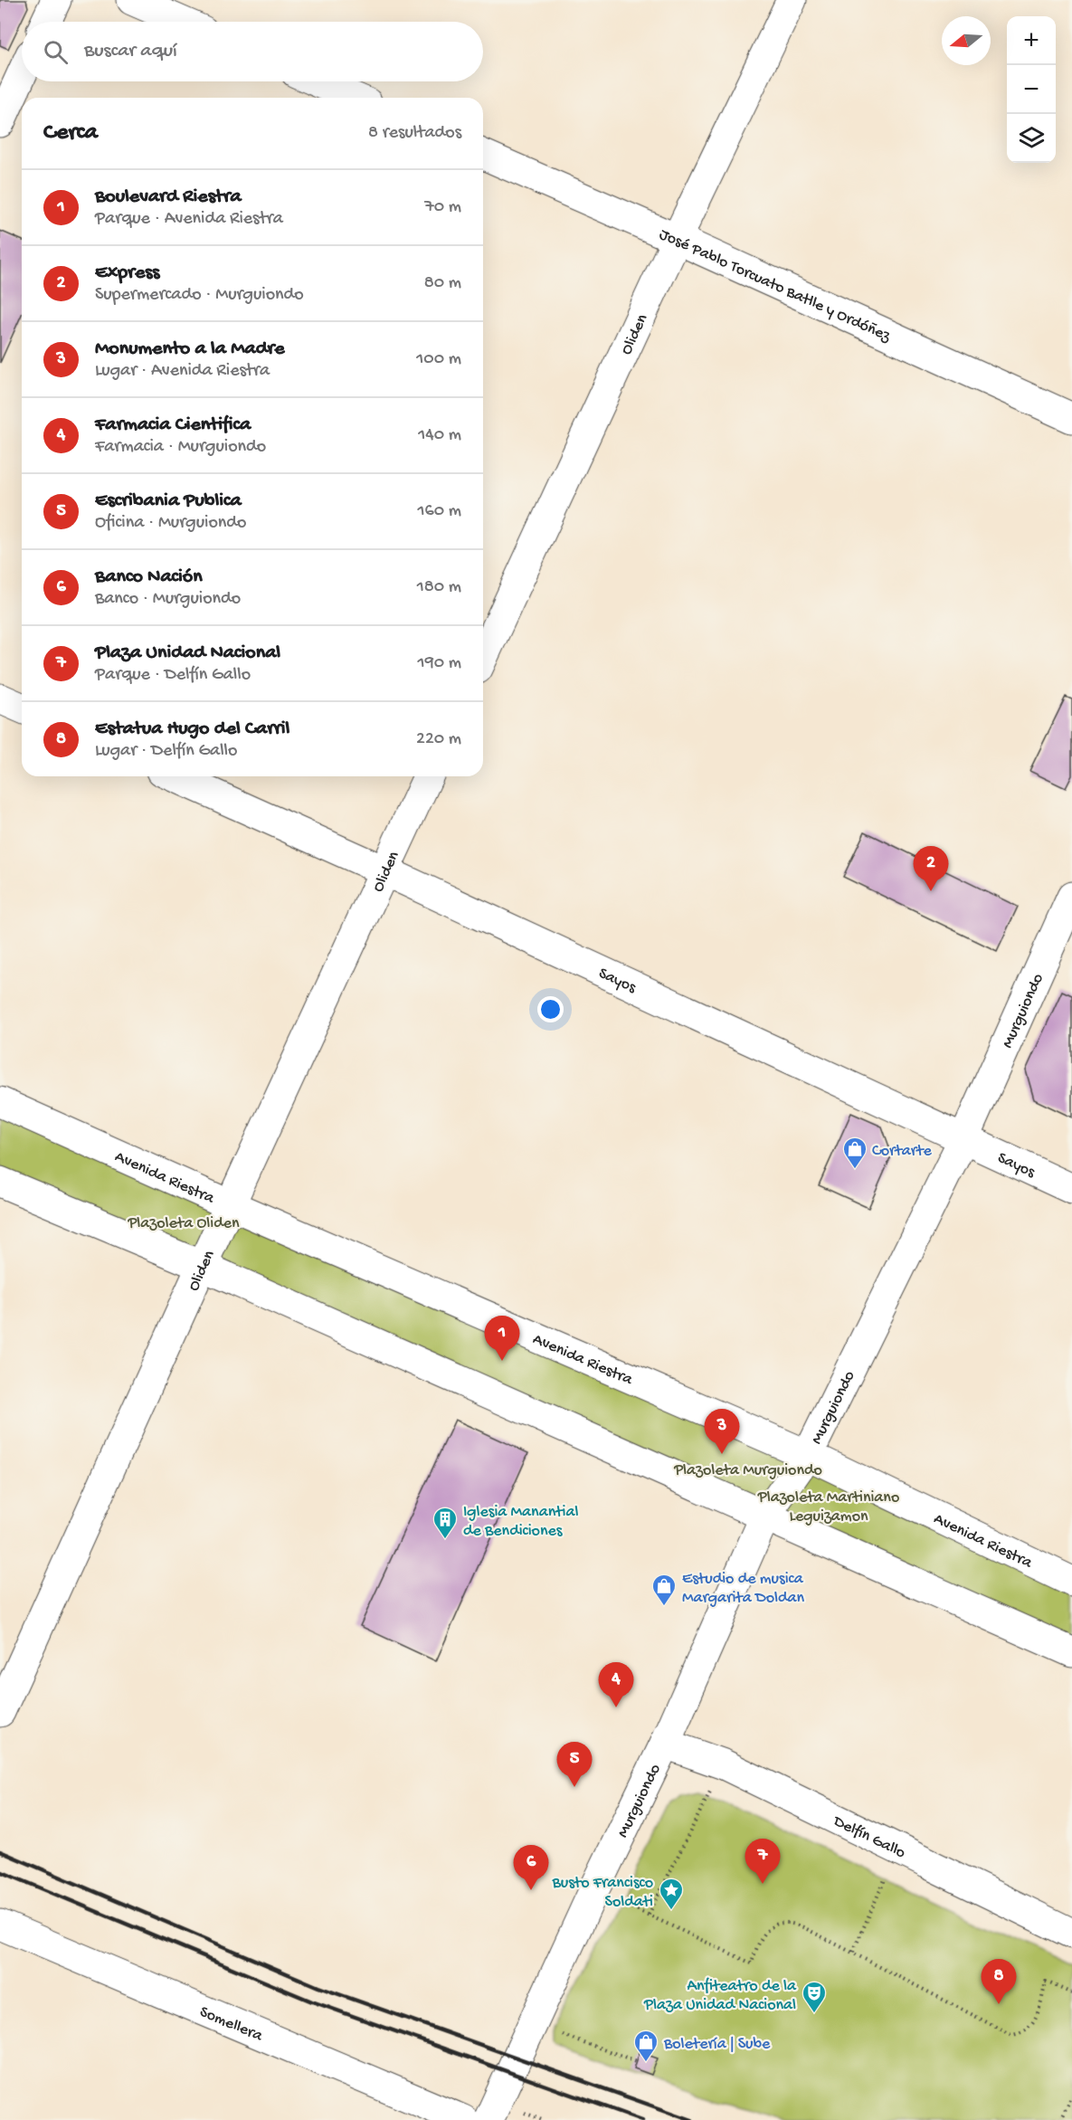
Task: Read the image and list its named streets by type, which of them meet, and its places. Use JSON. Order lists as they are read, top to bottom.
{
  "streets": {
    "street": [
      "José Pablo Torcuato Batlle y Ordóñez",
      "Oliden",
      "Sayos",
      "Murguiondo",
      "Avenida Riestra",
      "Delfín Gallo",
      "Somellera"
    ]
  },
  "crossings": [
    ["José Pablo Torcuato Batlle y Ordóñez", "Oliden"],
    ["Oliden", "Sayos"],
    ["Oliden", "Avenida Riestra"],
    ["Sayos", "Murguiondo"],
    ["Murguiondo", "Avenida Riestra"],
    ["Murguiondo", "Delfín Gallo"]
  ],
  "parks": ["Plazoleta Oliden", "Plazoleta Murguiondo", "Plazoleta Martiniano Leguizamon"],
  "places": {
    "shop": ["Cortarte", "Estudio de musica Margarita Doldan", "Boletería | Sube"],
    "building": ["Iglesia Manantial de Bendiciones"],
    "place": ["Busto Francisco Soldati"],
    "theatre": ["Anfiteatro de la Plaza Unidad Nacional"]
  },
  "north": "left",
  "page": {
    "map_buttons": ["+", "−"],
    "search": "Buscar aquí",
    "heading": ["Cerca", "8 resultados"],
    "list": [
      {
        "mark": "1",
        "name": "Boulevard Riestra",
        "note": "Parque · Avenida Riestra",
        "value": "70 m"
      },
      {
        "mark": "2",
        "name": "Express",
        "note": "Supermercado · Murguiondo",
        "value": "80 m"
      },
      {
        "mark": "3",
        "name": "Monumento a la Madre",
        "note": "Lugar · Avenida Riestra",
        "value": "100 m"
      },
      {
        "mark": "4",
        "name": "Farmacia Cientifica",
        "note": "Farmacia · Murguiondo",
        "value": "140 m"
      },
      {
        "mark": "5",
        "name": "Escribania Publica",
        "note": "Oficina · Murguiondo",
        "value": "160 m"
      },
      {
        "mark": "6",
        "name": "Banco Nación",
        "note": "Banco · Murguiondo",
        "value": "180 m"
      },
      {
        "mark": "7",
        "name": "Plaza Unidad Nacional",
        "note": "Parque · Delfín Gallo",
        "value": "190 m"
      },
      {
        "mark": "8",
        "name": "Estatua Hugo del Carril",
        "note": "Lugar · Delfín Gallo",
        "value": "220 m"
      }
    ],
    "pins": [
      "2",
      "1",
      "3",
      "4",
      "5",
      "7",
      "6",
      "8"
    ]
  }
}
